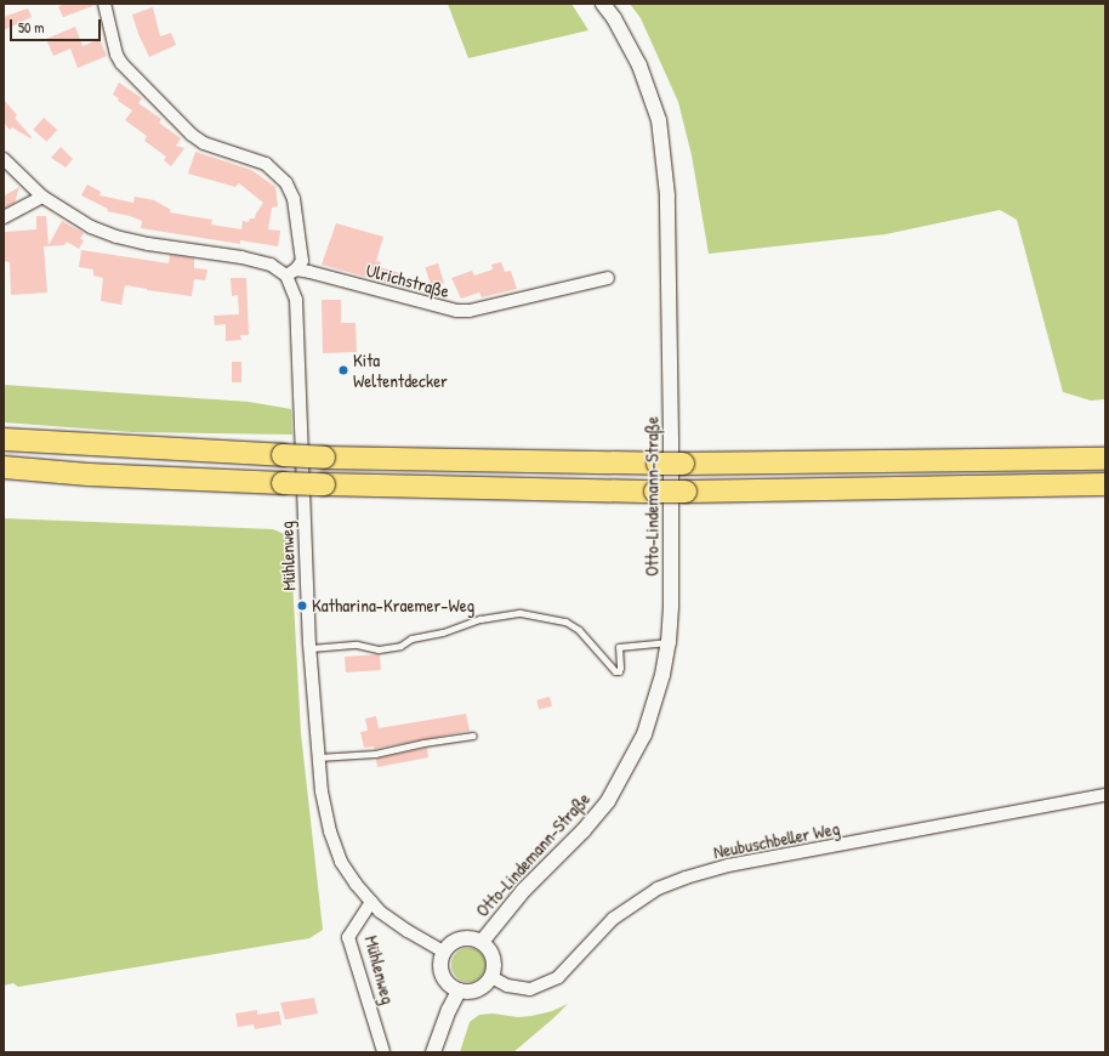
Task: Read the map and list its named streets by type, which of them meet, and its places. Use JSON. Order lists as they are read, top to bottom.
{
  "streets": {
    "street": [
      "Ulrichstraße",
      "Otto-Lindemann-Straße",
      "Mühlenweg",
      "Neubuschbeller Weg"
    ]
  },
  "crossings": [
    ["Ulrichstraße", "Mühlenweg"],
    ["Otto-Lindemann-Straße", "Mühlenweg"],
    ["Otto-Lindemann-Straße", "Neubuschbeller Weg"],
    ["Mühlenweg", "Neubuschbeller Weg"]
  ],
  "places": ["Kita Weltentdecker", "Katharina-Kraemer-Weg"],
  "scale_bar": "50 m"
}
